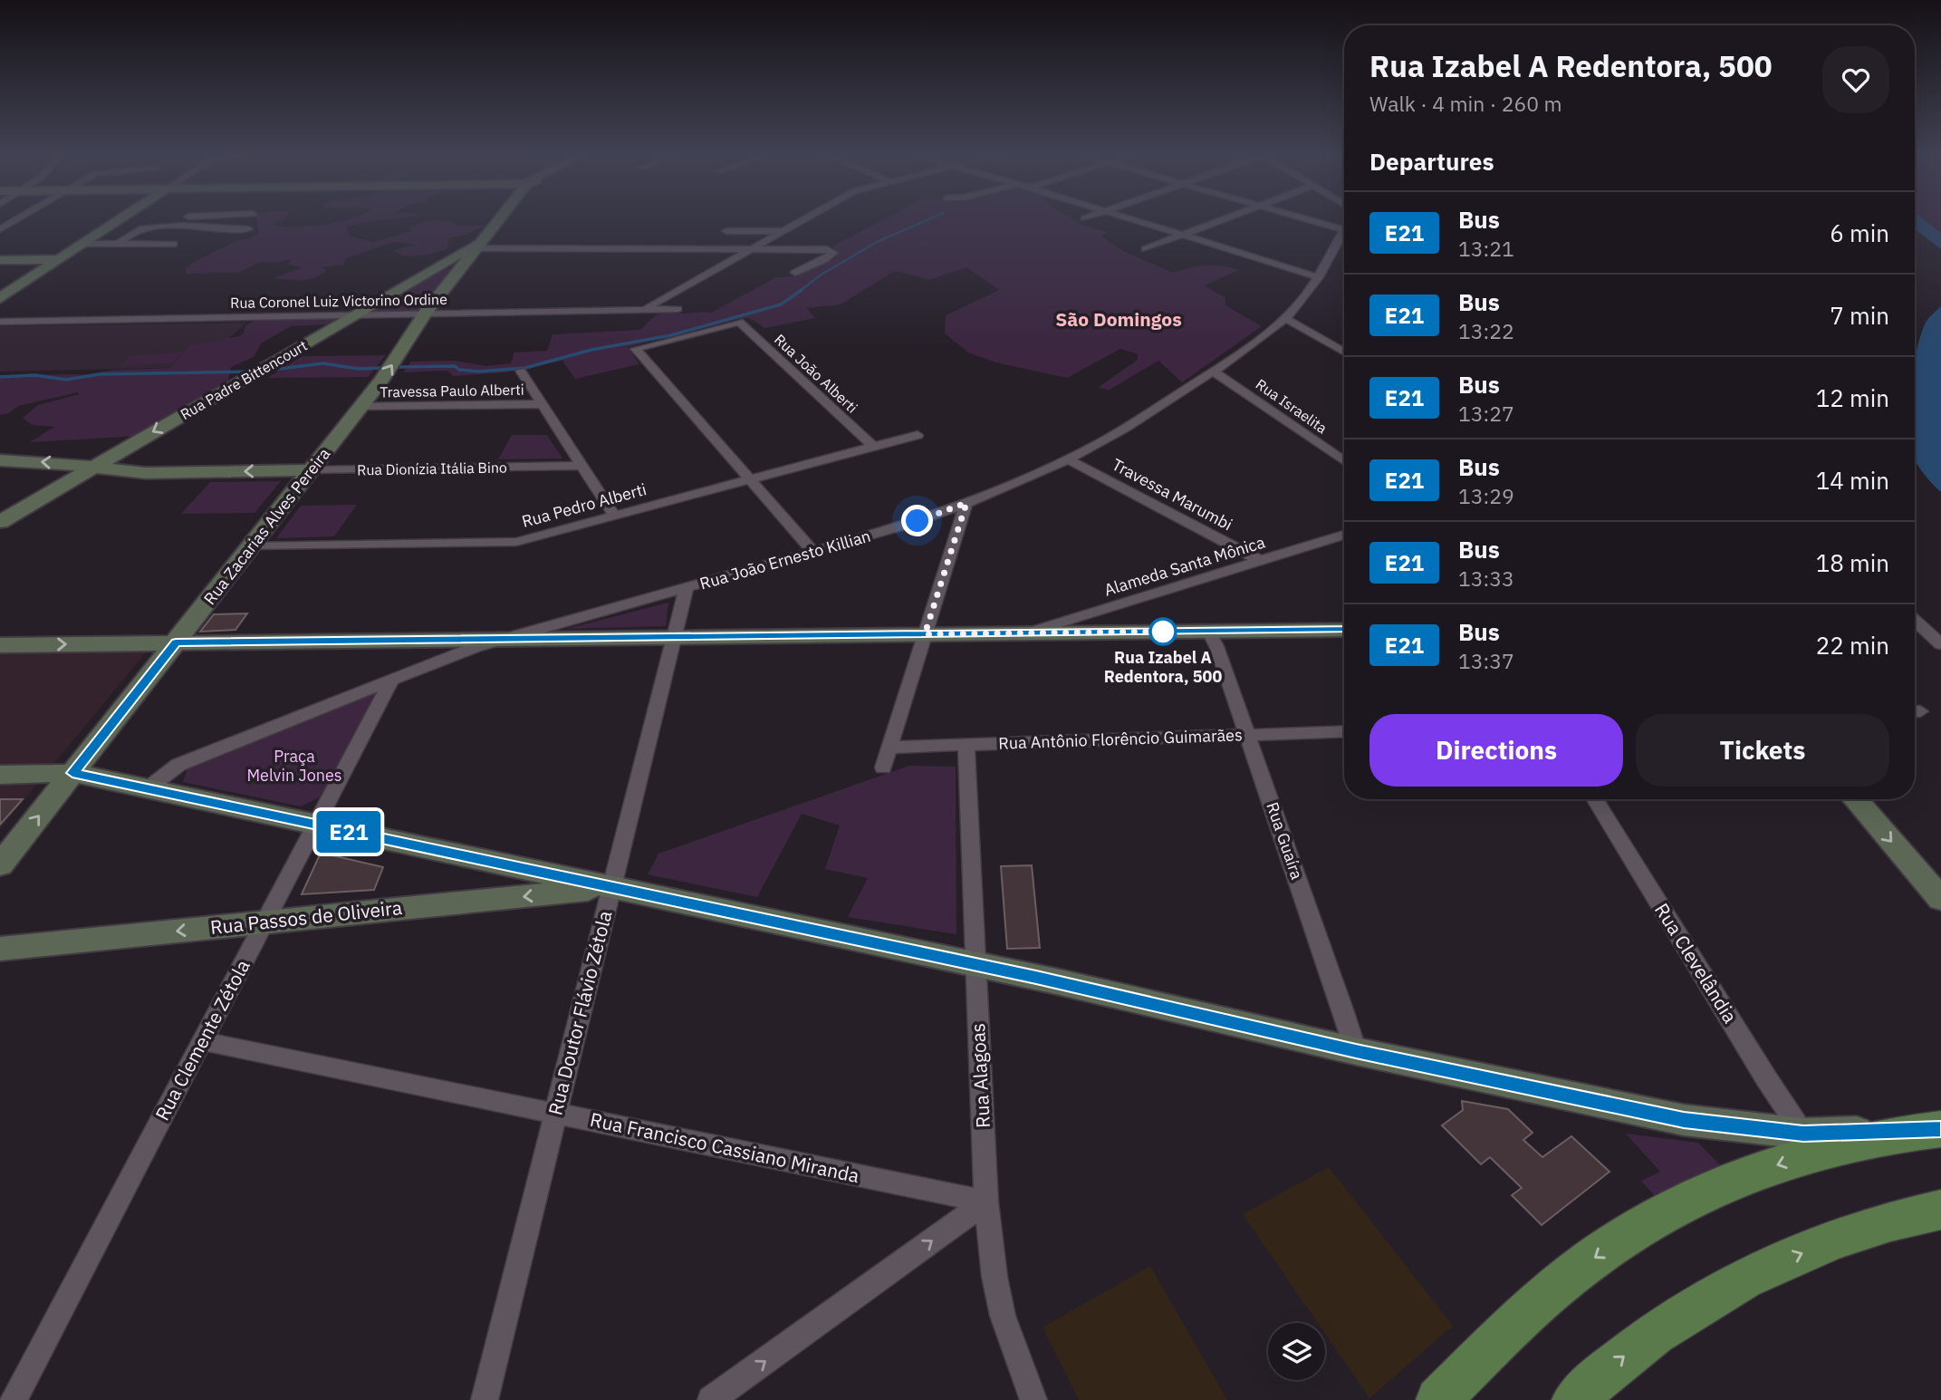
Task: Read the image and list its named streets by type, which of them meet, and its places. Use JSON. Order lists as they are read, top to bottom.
{
  "streets": {
    "main road": [
      "Rua Padre Bittencourt",
      "Rua Dionízia Itália Bino",
      "Rua Zacarias Alves Pereira",
      "Rua Passos de Oliveira"
    ],
    "street": [
      "Rua Coronel Luiz Victorino Ordine",
      "Rua João Alberti",
      "Travessa Paulo Alberti",
      "Rua Israelita",
      "Travessa Marumbi",
      "Rua Pedro Alberti",
      "Rua João Ernesto Killian",
      "Alameda Santa Mônica",
      "Rua Antônio Florêncio Guimarães",
      "Rua Guaíra",
      "Rua Clevelândia",
      "Rua Doutor Flávio Zétola",
      "Rua Clemente Zétola",
      "Rua Alagoas",
      "Rua Francisco Cassiano Miranda"
    ]
  },
  "crossings": [
    ["Rua Coronel Luiz Victorino Ordine", "Rua Padre Bittencourt"],
    ["Rua Coronel Luiz Victorino Ordine", "Rua Zacarias Alves Pereira"],
    ["Rua João Alberti", "Rua Pedro Alberti"],
    ["Rua Padre Bittencourt", "Rua Dionízia Itália Bino"],
    ["Rua Padre Bittencourt", "Rua Zacarias Alves Pereira"],
    ["Travessa Paulo Alberti", "Rua Zacarias Alves Pereira"],
    ["Rua Israelita", "Rua João Ernesto Killian"],
    ["Rua Dionízia Itália Bino", "Rua Zacarias Alves Pereira"],
    ["Travessa Marumbi", "Rua João Ernesto Killian"],
    ["Travessa Marumbi", "Alameda Santa Mônica"],
    ["Rua Pedro Alberti", "Rua Zacarias Alves Pereira"],
    ["Rua João Ernesto Killian", "Rua Doutor Flávio Zétola"],
    ["Rua João Ernesto Killian", "Rua Clemente Zétola"],
    ["Rua Antônio Florêncio Guimarães", "Rua Guaíra"],
    ["Rua Antônio Florêncio Guimarães", "Rua Alagoas"],
    ["Rua Passos de Oliveira", "Rua Doutor Flávio Zétola"],
    ["Rua Passos de Oliveira", "Rua Clemente Zétola"],
    ["Rua Doutor Flávio Zétola", "Rua Francisco Cassiano Miranda"],
    ["Rua Clemente Zétola", "Rua Francisco Cassiano Miranda"],
    ["Rua Alagoas", "Rua Francisco Cassiano Miranda"]
  ],
  "districts": ["São Domingos"],
  "parks": ["Praça Melvin Jones"],
  "places": ["Rua Izabel A Redentora, 500"],
  "lines": ["bus line E21"],
  "page": {
    "on_map": "E21",
    "heading": [
      ["Rua Izabel A Redentora, 500", "Walk · 4 min · 260 m"],
      "Departures"
    ],
    "list": [
      {
        "mark": "E21",
        "name": "Bus",
        "note": "13:21",
        "value": "6 min"
      },
      {
        "mark": "E21",
        "name": "Bus",
        "note": "13:22",
        "value": "7 min"
      },
      {
        "mark": "E21",
        "name": "Bus",
        "note": "13:27",
        "value": "12 min"
      },
      {
        "mark": "E21",
        "name": "Bus",
        "note": "13:29",
        "value": "14 min"
      },
      {
        "mark": "E21",
        "name": "Bus",
        "note": "13:33",
        "value": "18 min"
      },
      {
        "mark": "E21",
        "name": "Bus",
        "note": "13:37",
        "value": "22 min"
      }
    ],
    "buttons": ["Directions", "Tickets"]
  }
}
